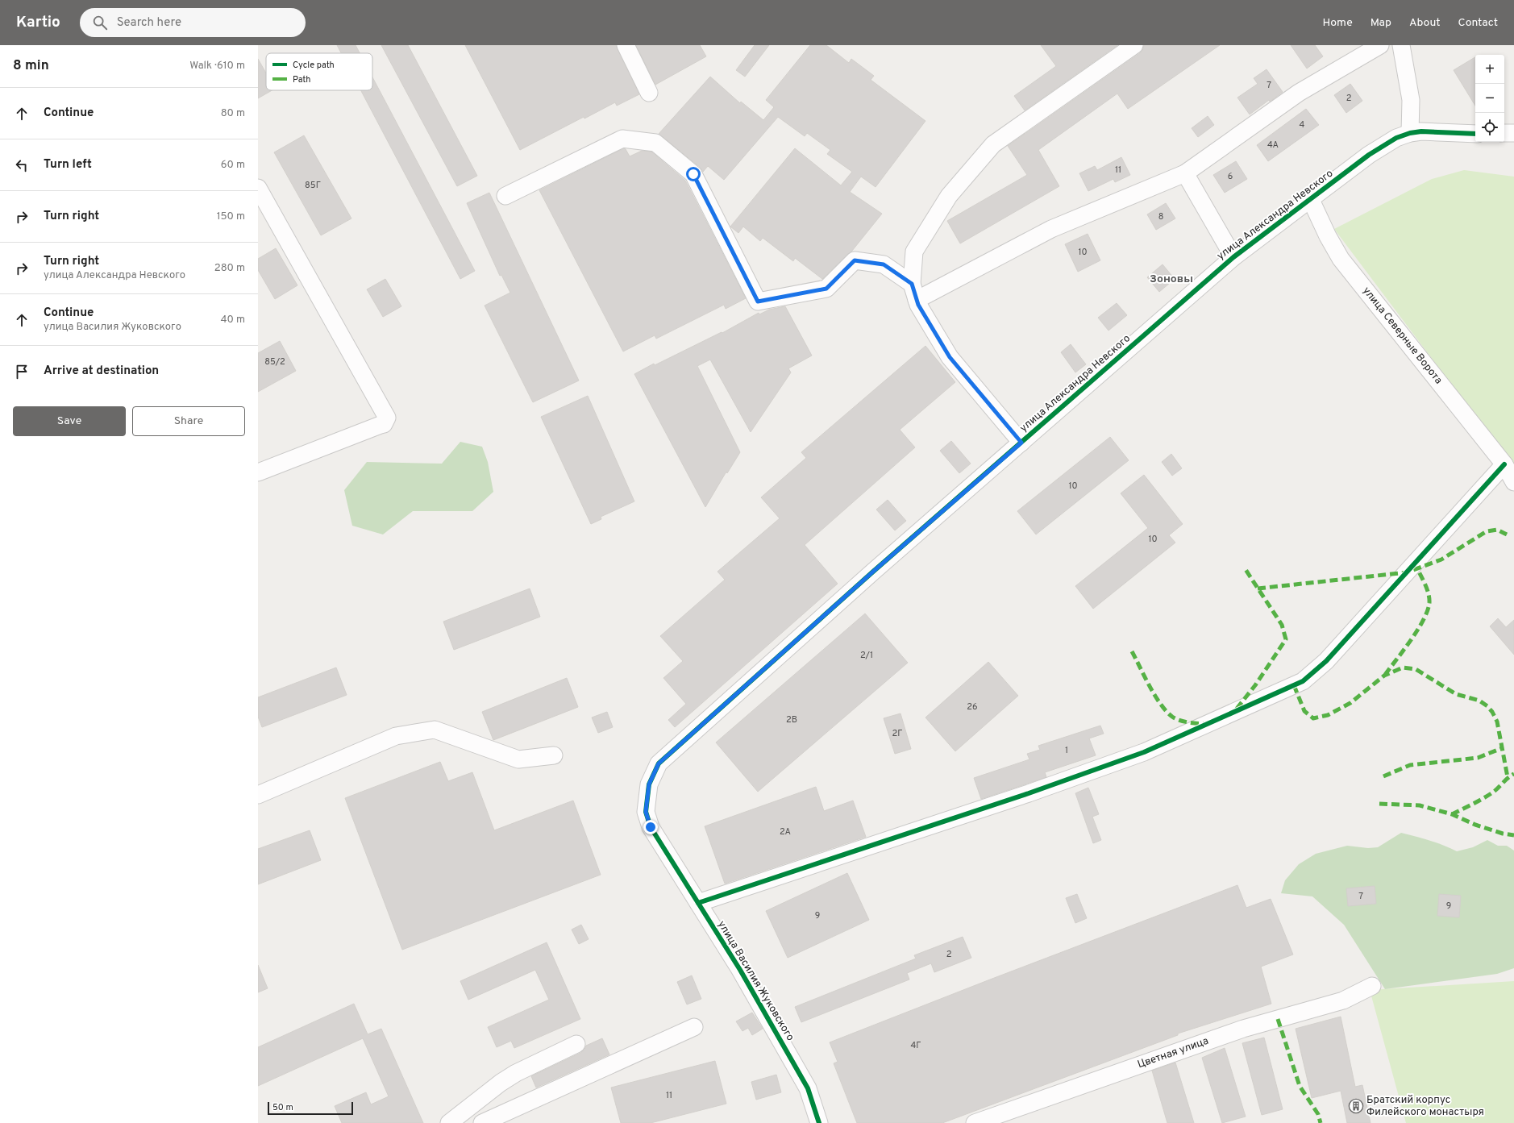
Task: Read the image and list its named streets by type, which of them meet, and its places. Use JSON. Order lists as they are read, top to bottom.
{
  "streets": {
    "street": [
      "улица Александра Невского",
      "улица Северные Ворота",
      "улица Василия Жуковского",
      "Цветная улица"
    ]
  },
  "crossings": [
    ["улица Александра Невского", "улица Северные Ворота"],
    ["улица Александра Невского", "улица Василия Жуковского"]
  ],
  "districts": ["Зоновы"],
  "places": {
    "building": ["Братский корпус Филейского монастыря"]
  },
  "house_numbers": [
    "7",
    "2",
    "4",
    "4А",
    "11",
    "6",
    "85Г",
    "8",
    "10",
    "85/2",
    "10",
    "10",
    "2/1",
    "26",
    "2В",
    "2Г",
    "1",
    "2А",
    "7",
    "9",
    "9",
    "2",
    "4Г",
    "11"
  ],
  "legend": ["Cycle path", "Path"],
  "scale_bar": "50 m",
  "page": {
    "header": "Kartio",
    "search": "Search here",
    "nav": [
      "Home",
      "Map",
      "About",
      "Contact"
    ],
    "heading": ["8 min", "Walk · 610 m"],
    "map_buttons": ["+", "−"],
    "list": [
      ["Continue", "80 m"],
      ["Turn left", "60 m"],
      ["Turn right", "150 m"],
      ["Turn right", "улица Александра Невского", "280 m"],
      ["Continue", "улица Василия Жуковского", "40 m"],
      "Arrive at destination"
    ],
    "buttons": ["Save", "Share"],
    "scale": "50 m"
  }
}
